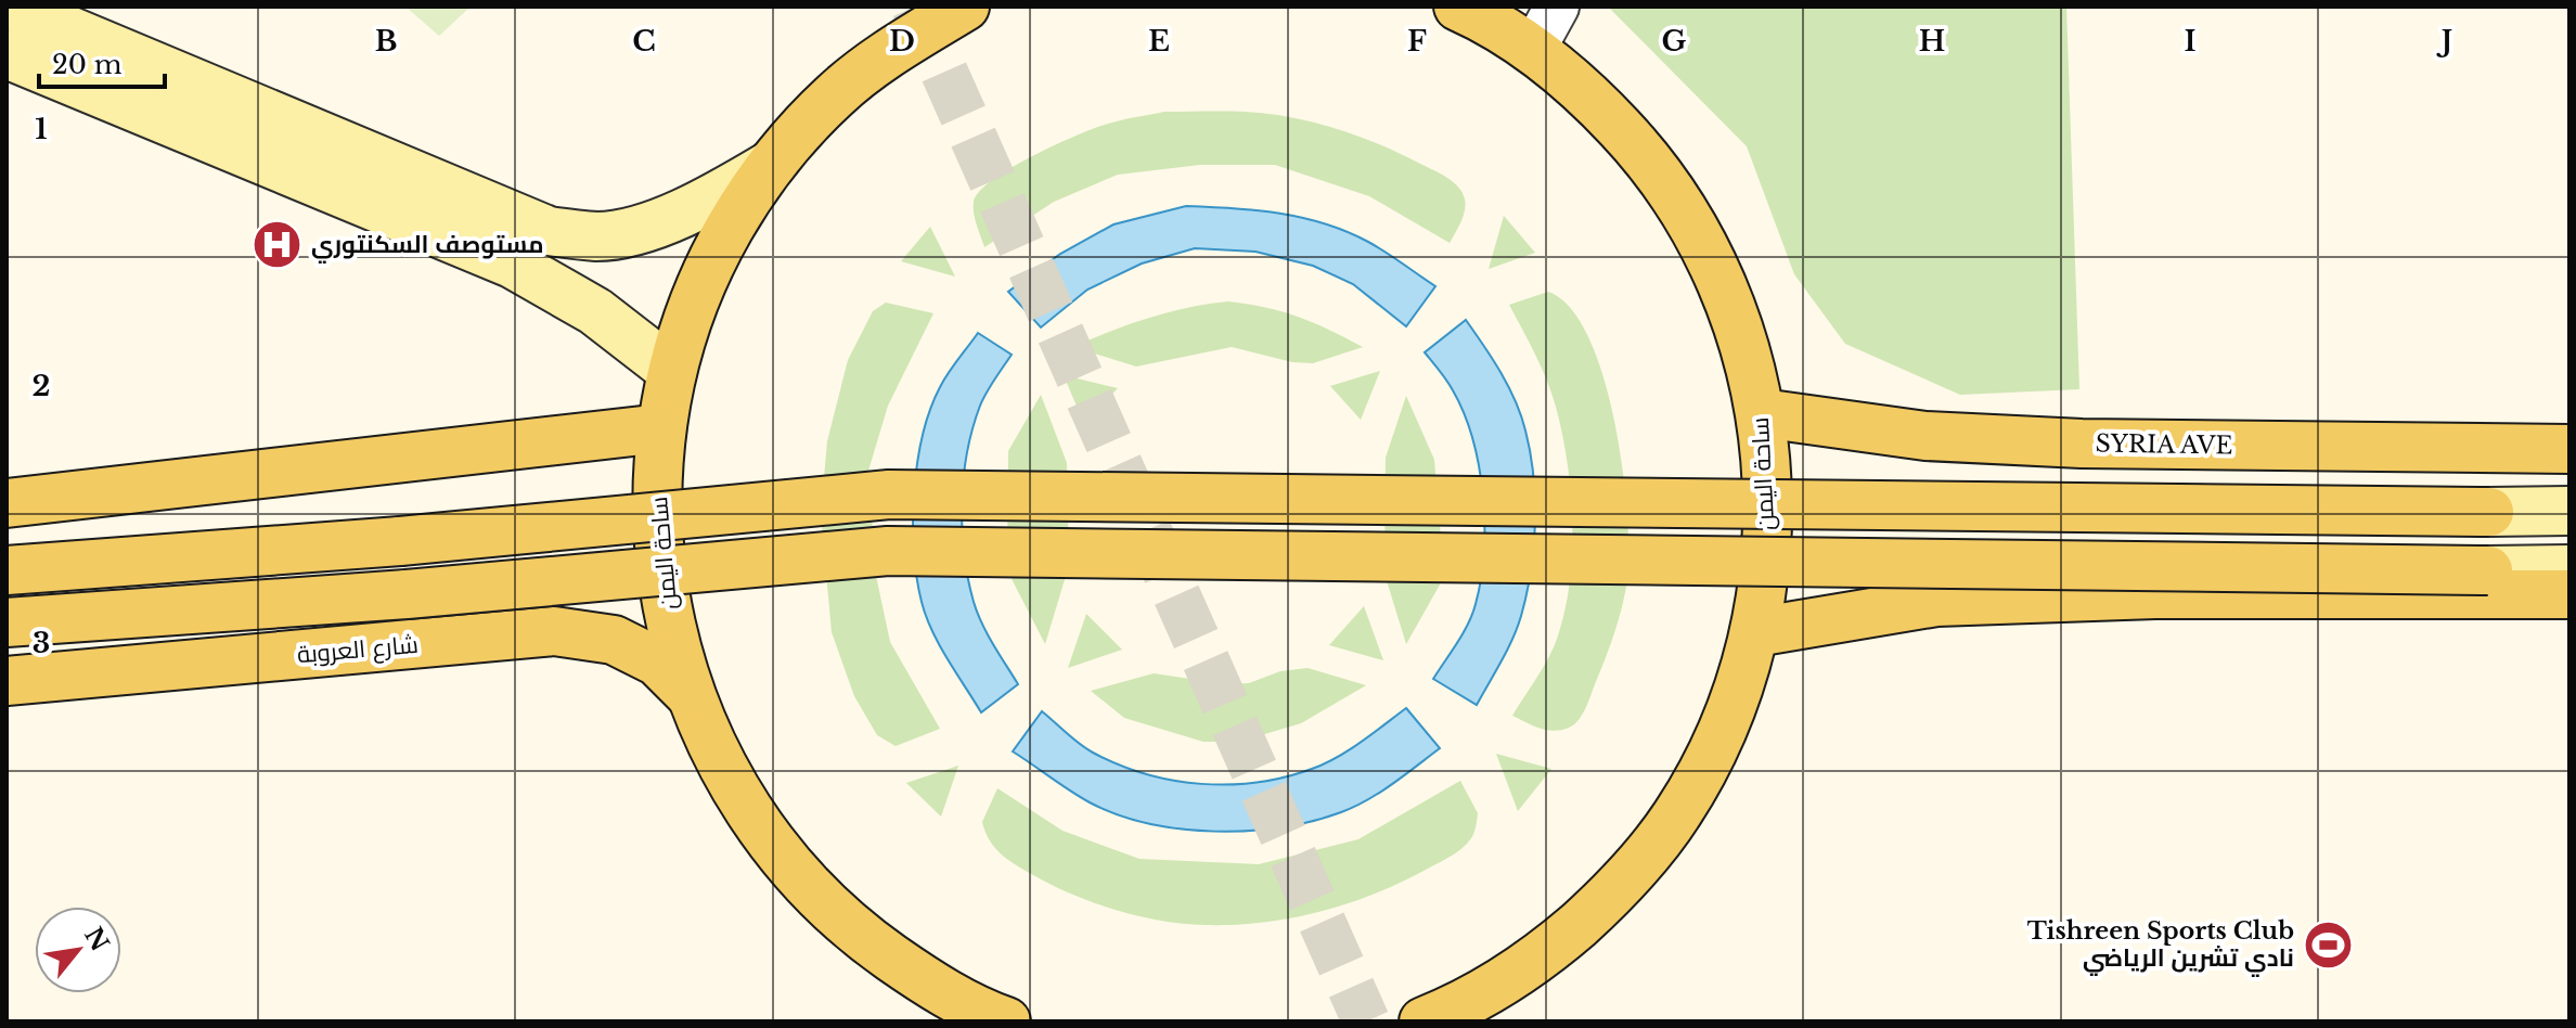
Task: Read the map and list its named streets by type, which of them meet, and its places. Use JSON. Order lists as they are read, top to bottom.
{
  "streets": {
    "main road": ["SYRIA AVE", "ساحة اليمن", "شارع العروبة"]
  },
  "crossings": [
    ["SYRIA AVE", "ساحة اليمن"],
    ["ساحة اليمن", "شارع العروبة"]
  ],
  "places": {
    "hospital": ["مستوصف السكنتوري"],
    "sports": ["Tishreen Sports Club نادي تشرين الرياضي"]
  },
  "scale_bar": "20 m",
  "north": "top right",
  "grid": {
    "columns": [
      "B",
      "C",
      "D",
      "E",
      "F",
      "G",
      "H",
      "I",
      "J"
    ],
    "rows": ["1", "2", "3"]
  }
}
